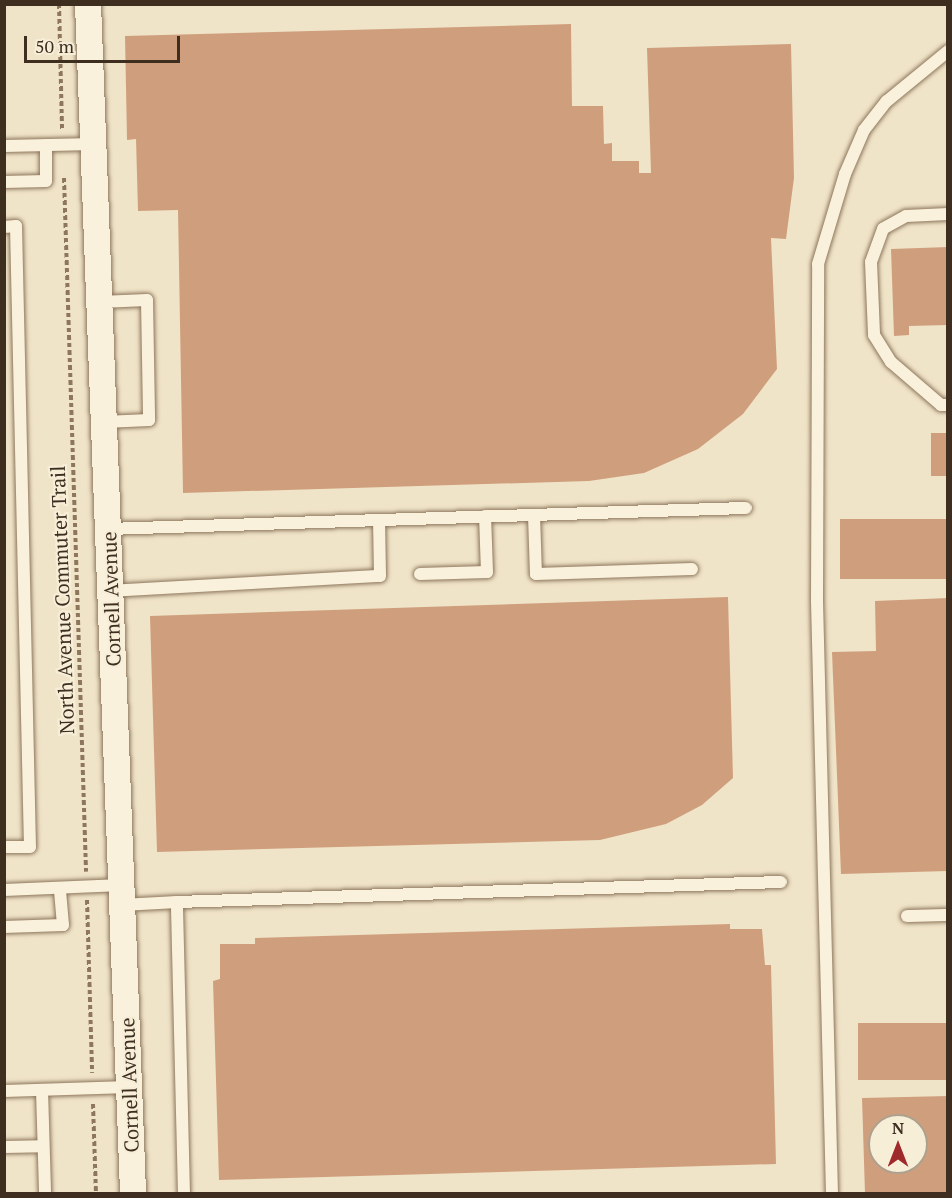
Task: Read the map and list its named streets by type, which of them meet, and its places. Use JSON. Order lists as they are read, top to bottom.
{
  "streets": {
    "street": ["Cornell Avenue"],
    "path": ["North Avenue Commuter Trail"]
  },
  "scale_bar": "50 m",
  "north": "top"
}
